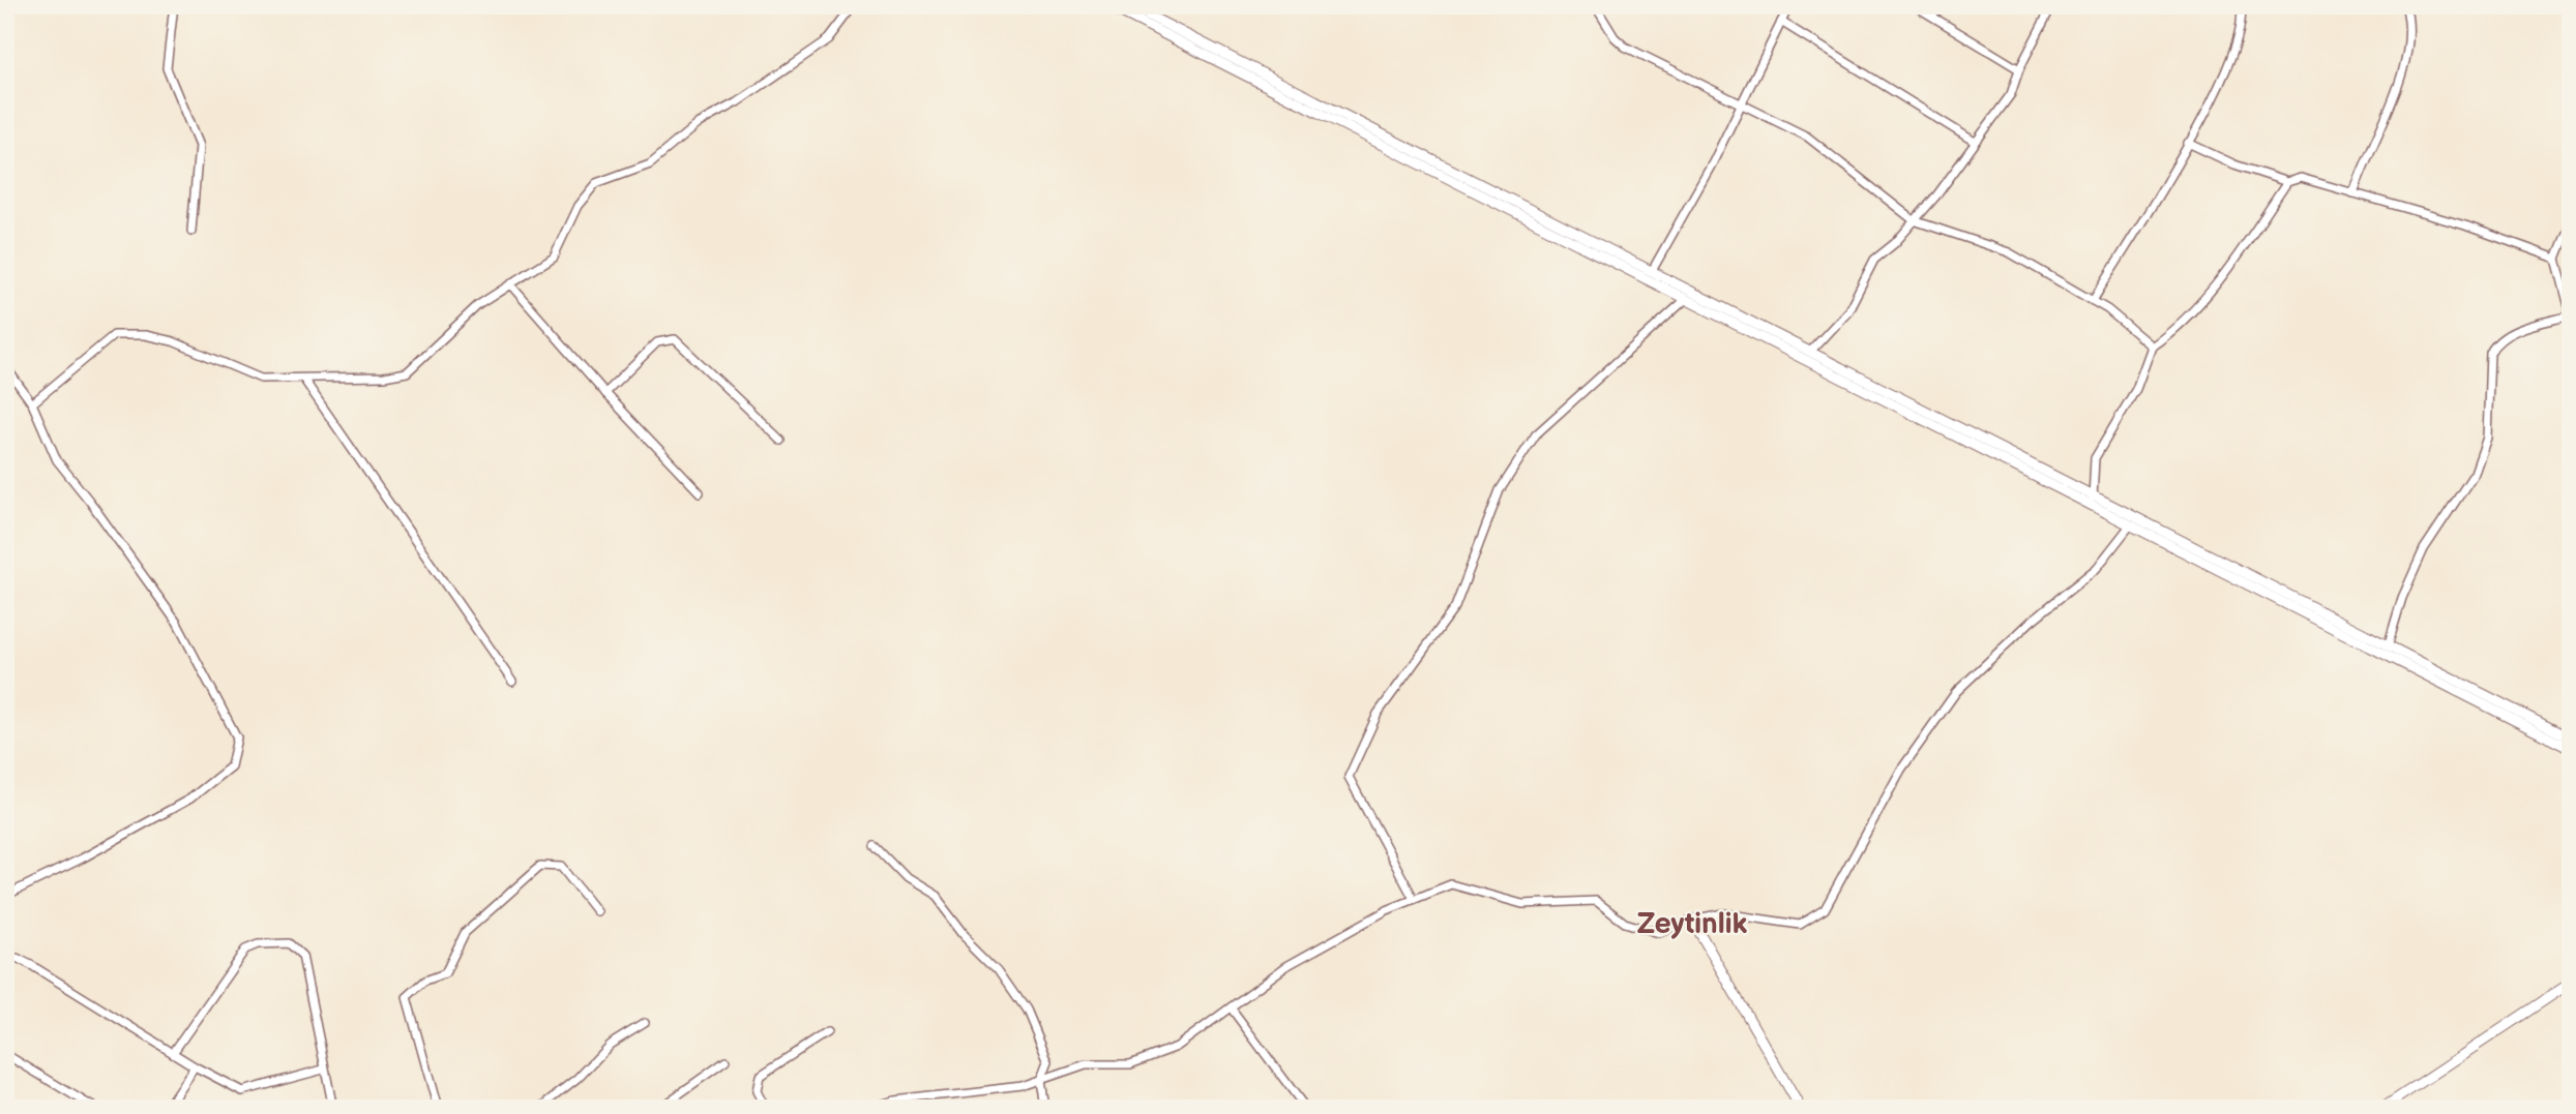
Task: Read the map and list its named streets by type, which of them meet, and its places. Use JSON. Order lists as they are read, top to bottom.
{
  "districts": ["Zeytinlik"]
}
